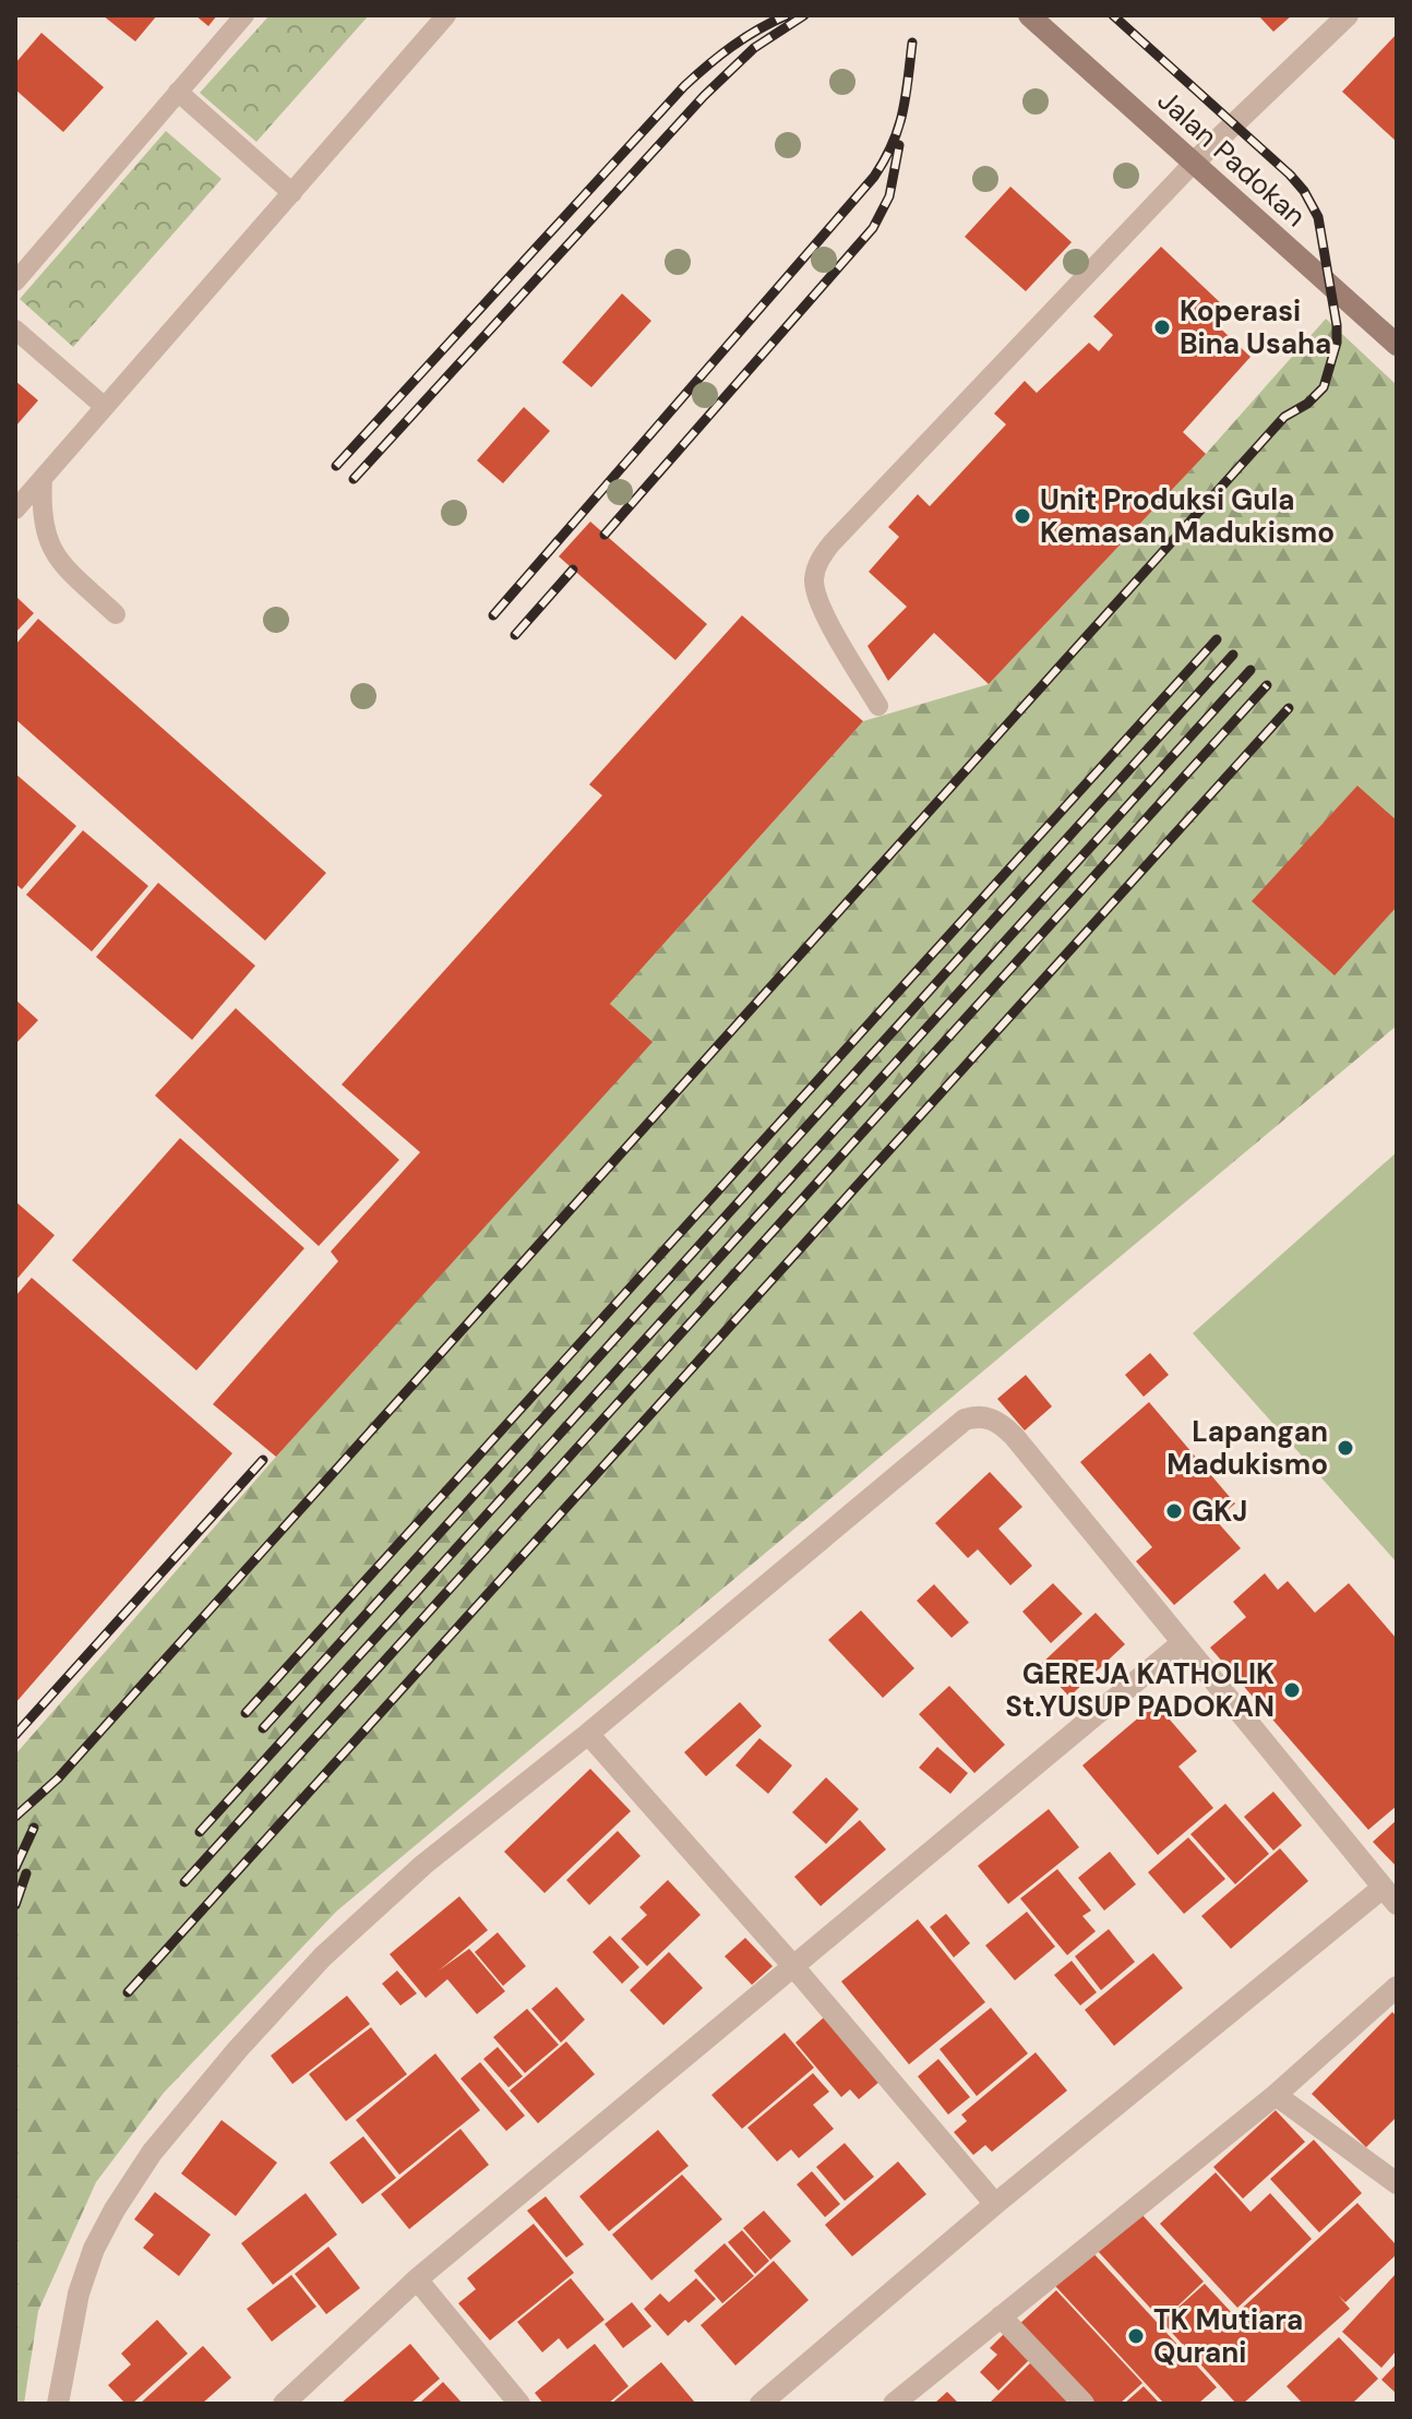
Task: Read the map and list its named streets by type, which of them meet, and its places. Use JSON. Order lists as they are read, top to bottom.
{
  "streets": {
    "street": ["Jalan Padokan"]
  },
  "places": [
    "Koperasi Bina Usaha",
    "Unit Produksi Gula Kemasan Madukismo",
    "Lapangan Madukismo",
    "GKJ",
    "GEREJA KATHOLIK St.YUSUP PADOKAN",
    "TK Mutiara Qurani"
  ]
}
